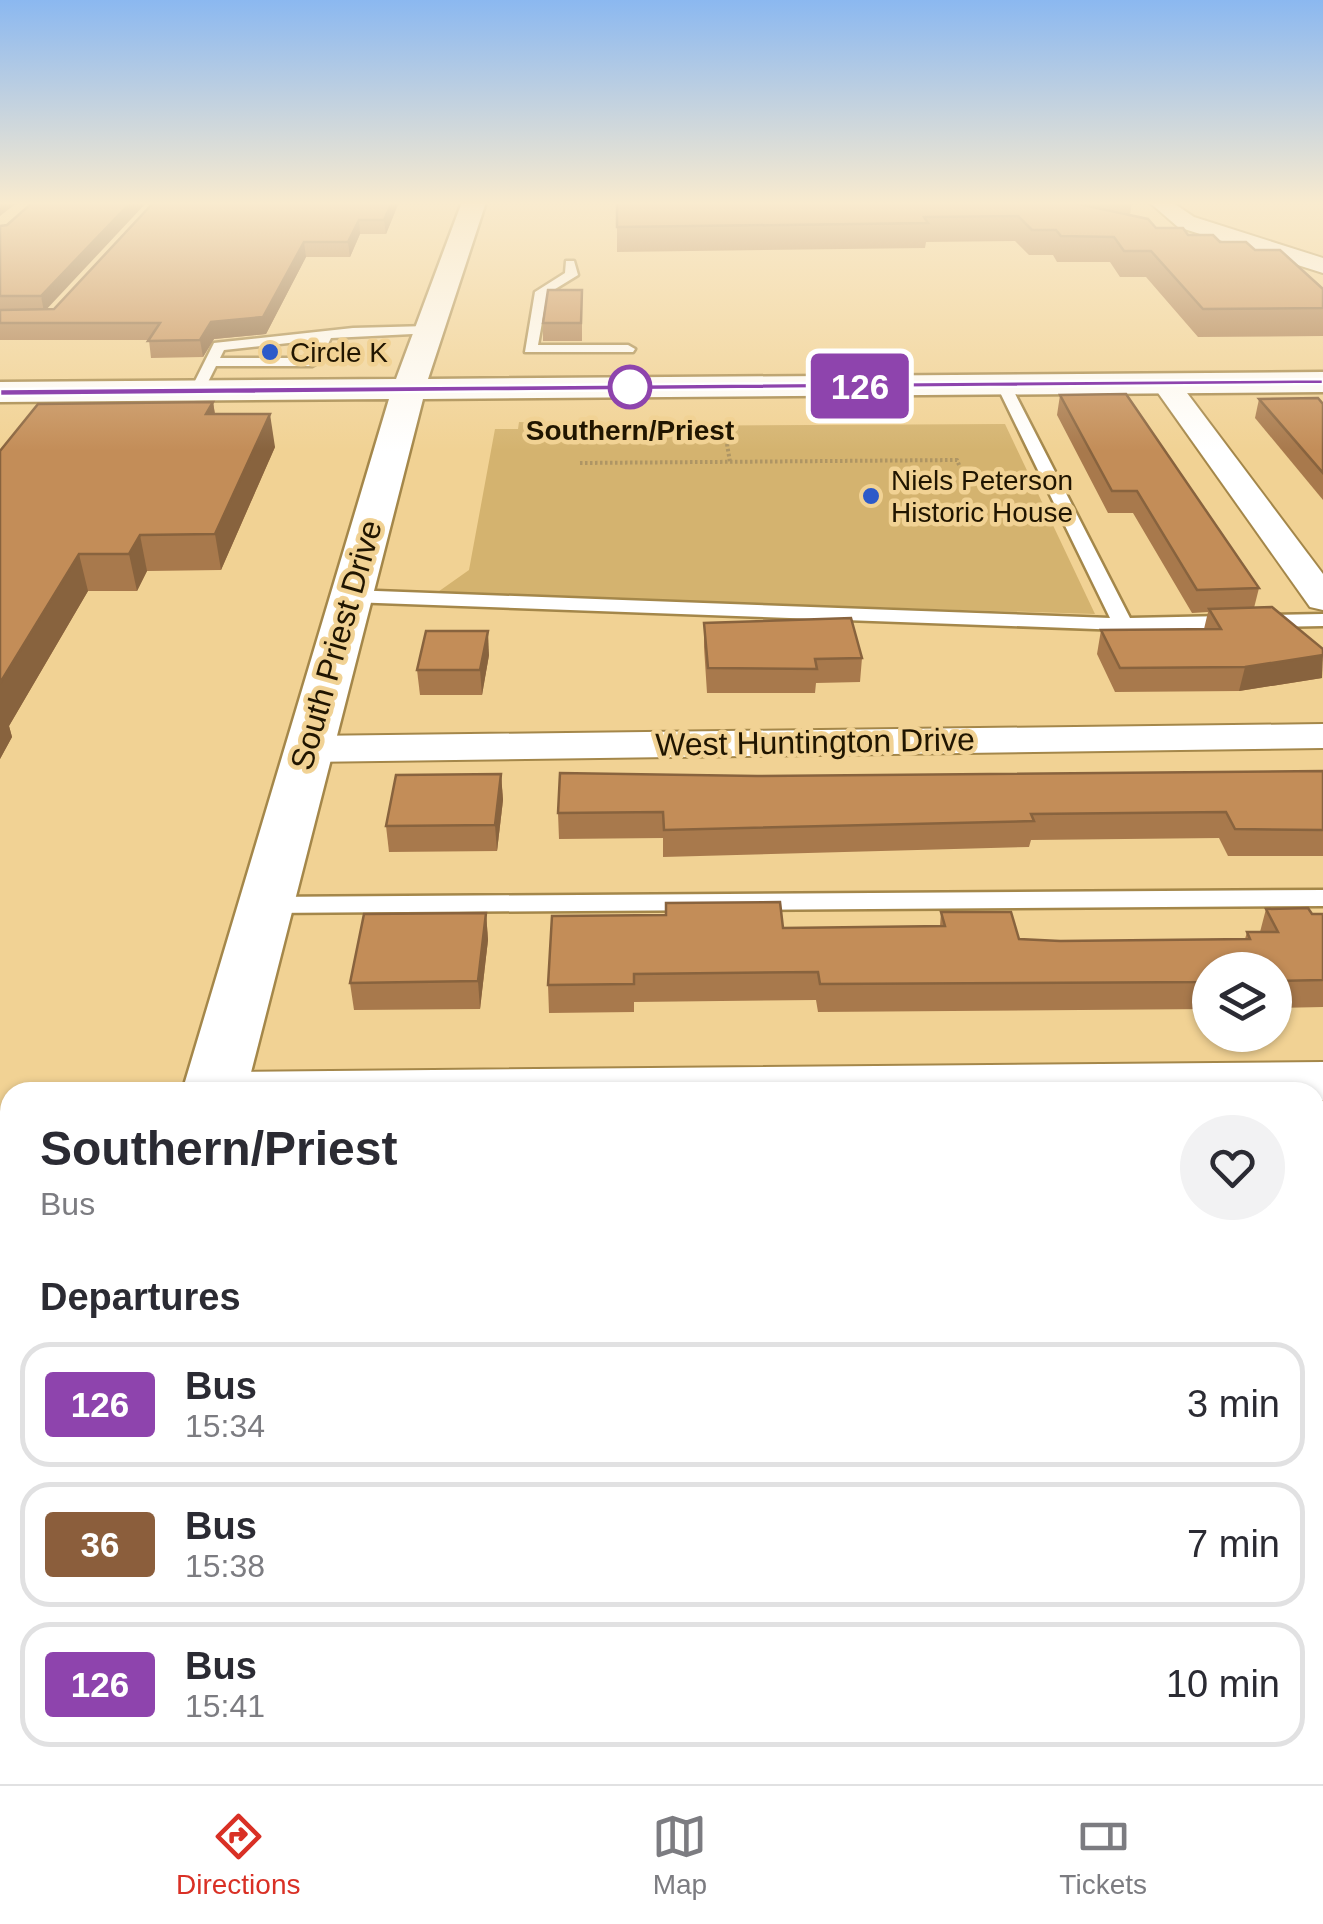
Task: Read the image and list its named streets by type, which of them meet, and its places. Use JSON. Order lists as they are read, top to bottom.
{
  "streets": {
    "main road": ["South Priest Drive"],
    "street": ["West Huntington Drive"]
  },
  "crossings": [
    ["South Priest Drive", "West Huntington Drive"]
  ],
  "places": ["Circle K", "Southern/Priest", "Niels Peterson Historic House"],
  "lines": ["bus line 126"],
  "page": {
    "on_map": "126",
    "heading": [
      ["Southern/Priest", "Bus"],
      "Departures"
    ],
    "list": [
      {
        "mark": "126",
        "name": "Bus",
        "note": "15:34",
        "value": "3 min"
      },
      {
        "mark": "36",
        "name": "Bus",
        "note": "15:38",
        "value": "7 min"
      },
      {
        "mark": "126",
        "name": "Bus",
        "note": "15:41",
        "value": "10 min"
      }
    ],
    "tabs": ["Directions", "Map", "Tickets"]
  }
}
